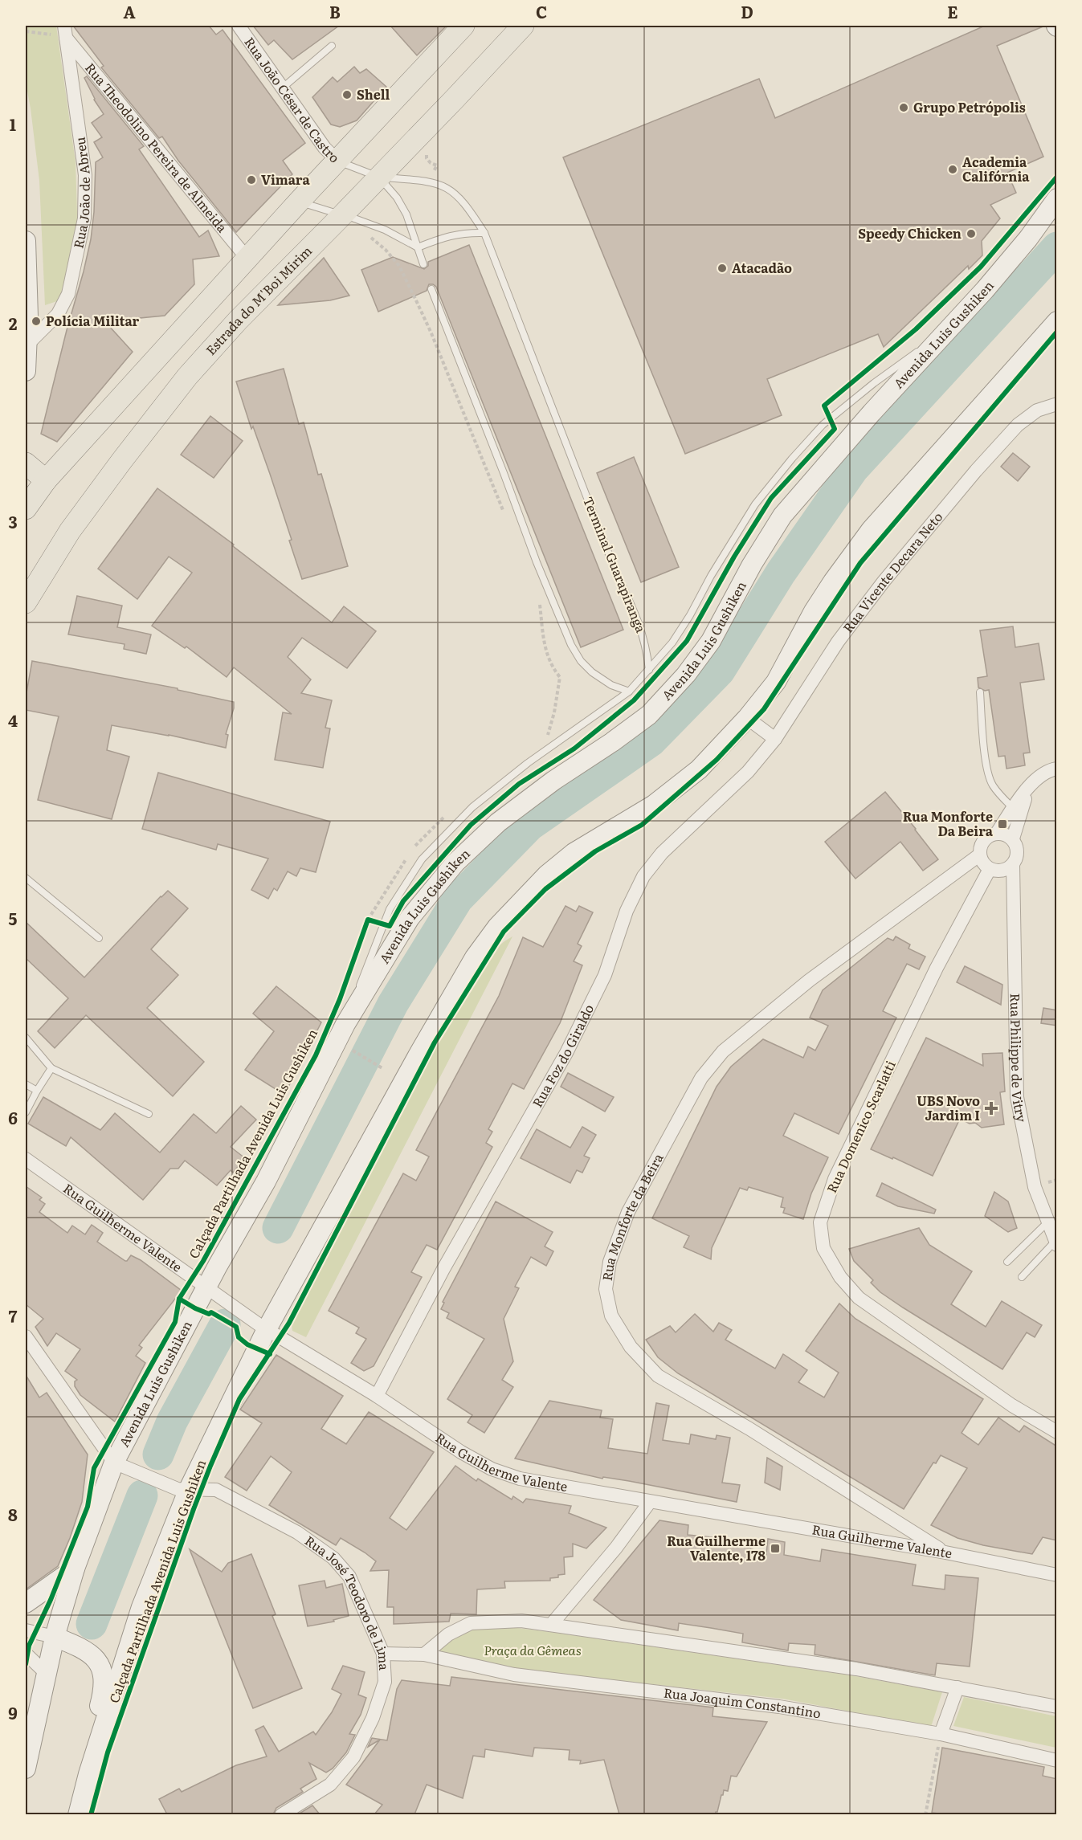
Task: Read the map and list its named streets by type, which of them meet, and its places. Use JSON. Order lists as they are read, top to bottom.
{
  "streets": {
    "main road": ["Estrada do M'Boi Mirim", "Avenida Luis Gushiken"],
    "street": [
      "Rua João César de Castro",
      "Rua Theodolino Pereira de Almeida",
      "Rua João de Abreu",
      "Rua Vicente Decara Neto",
      "Rua Foz do Giraldo",
      "Rua Philippe de Vitry",
      "Rua Domenico Scarlatti",
      "Rua Monforte da Beira",
      "Rua Guilherme Valente",
      "Rua José Teodoro de Lima",
      "Rua Joaquim Constantino"
    ],
    "lane": ["Terminal Guarapiranga"],
    "cycle path": ["Calçada Partilhada Avenida Luis Gushiken"]
  },
  "crossings": [
    ["Rua João César de Castro", "Estrada do M'Boi Mirim"],
    ["Rua João César de Castro", "Terminal Guarapiranga"],
    ["Rua Theodolino Pereira de Almeida", "Rua João de Abreu"],
    ["Estrada do M'Boi Mirim", "Terminal Guarapiranga"],
    ["Avenida Luis Gushiken", "Rua Guilherme Valente"],
    ["Avenida Luis Gushiken", "Rua José Teodoro de Lima"],
    ["Rua Vicente Decara Neto", "Rua Foz do Giraldo"],
    ["Rua Foz do Giraldo", "Rua Guilherme Valente"],
    ["Rua Philippe de Vitry", "Rua Domenico Scarlatti"],
    ["Rua Philippe de Vitry", "Rua Monforte da Beira"],
    ["Rua Domenico Scarlatti", "Rua Monforte da Beira"],
    ["Rua Monforte da Beira", "Rua Guilherme Valente"],
    ["Rua José Teodoro de Lima", "Rua Joaquim Constantino"]
  ],
  "parks": ["Praça da Gêmeas"],
  "places": {
    "other": [
      "Shell",
      "Grupo Petrópolis",
      "Academia Califórnia",
      "Vimara",
      "Speedy Chicken",
      "Atacadão",
      "Polícia Militar"
    ],
    "transit": ["Rua Monforte Da Beira", "Rua Guilherme Valente, 178"],
    "health": ["UBS Novo Jardim I"]
  },
  "grid": {
    "columns": [
      "A",
      "B",
      "C",
      "D",
      "E"
    ],
    "rows": [
      "1",
      "2",
      "3",
      "4",
      "5",
      "6",
      "7",
      "8",
      "9"
    ]
  }
}
